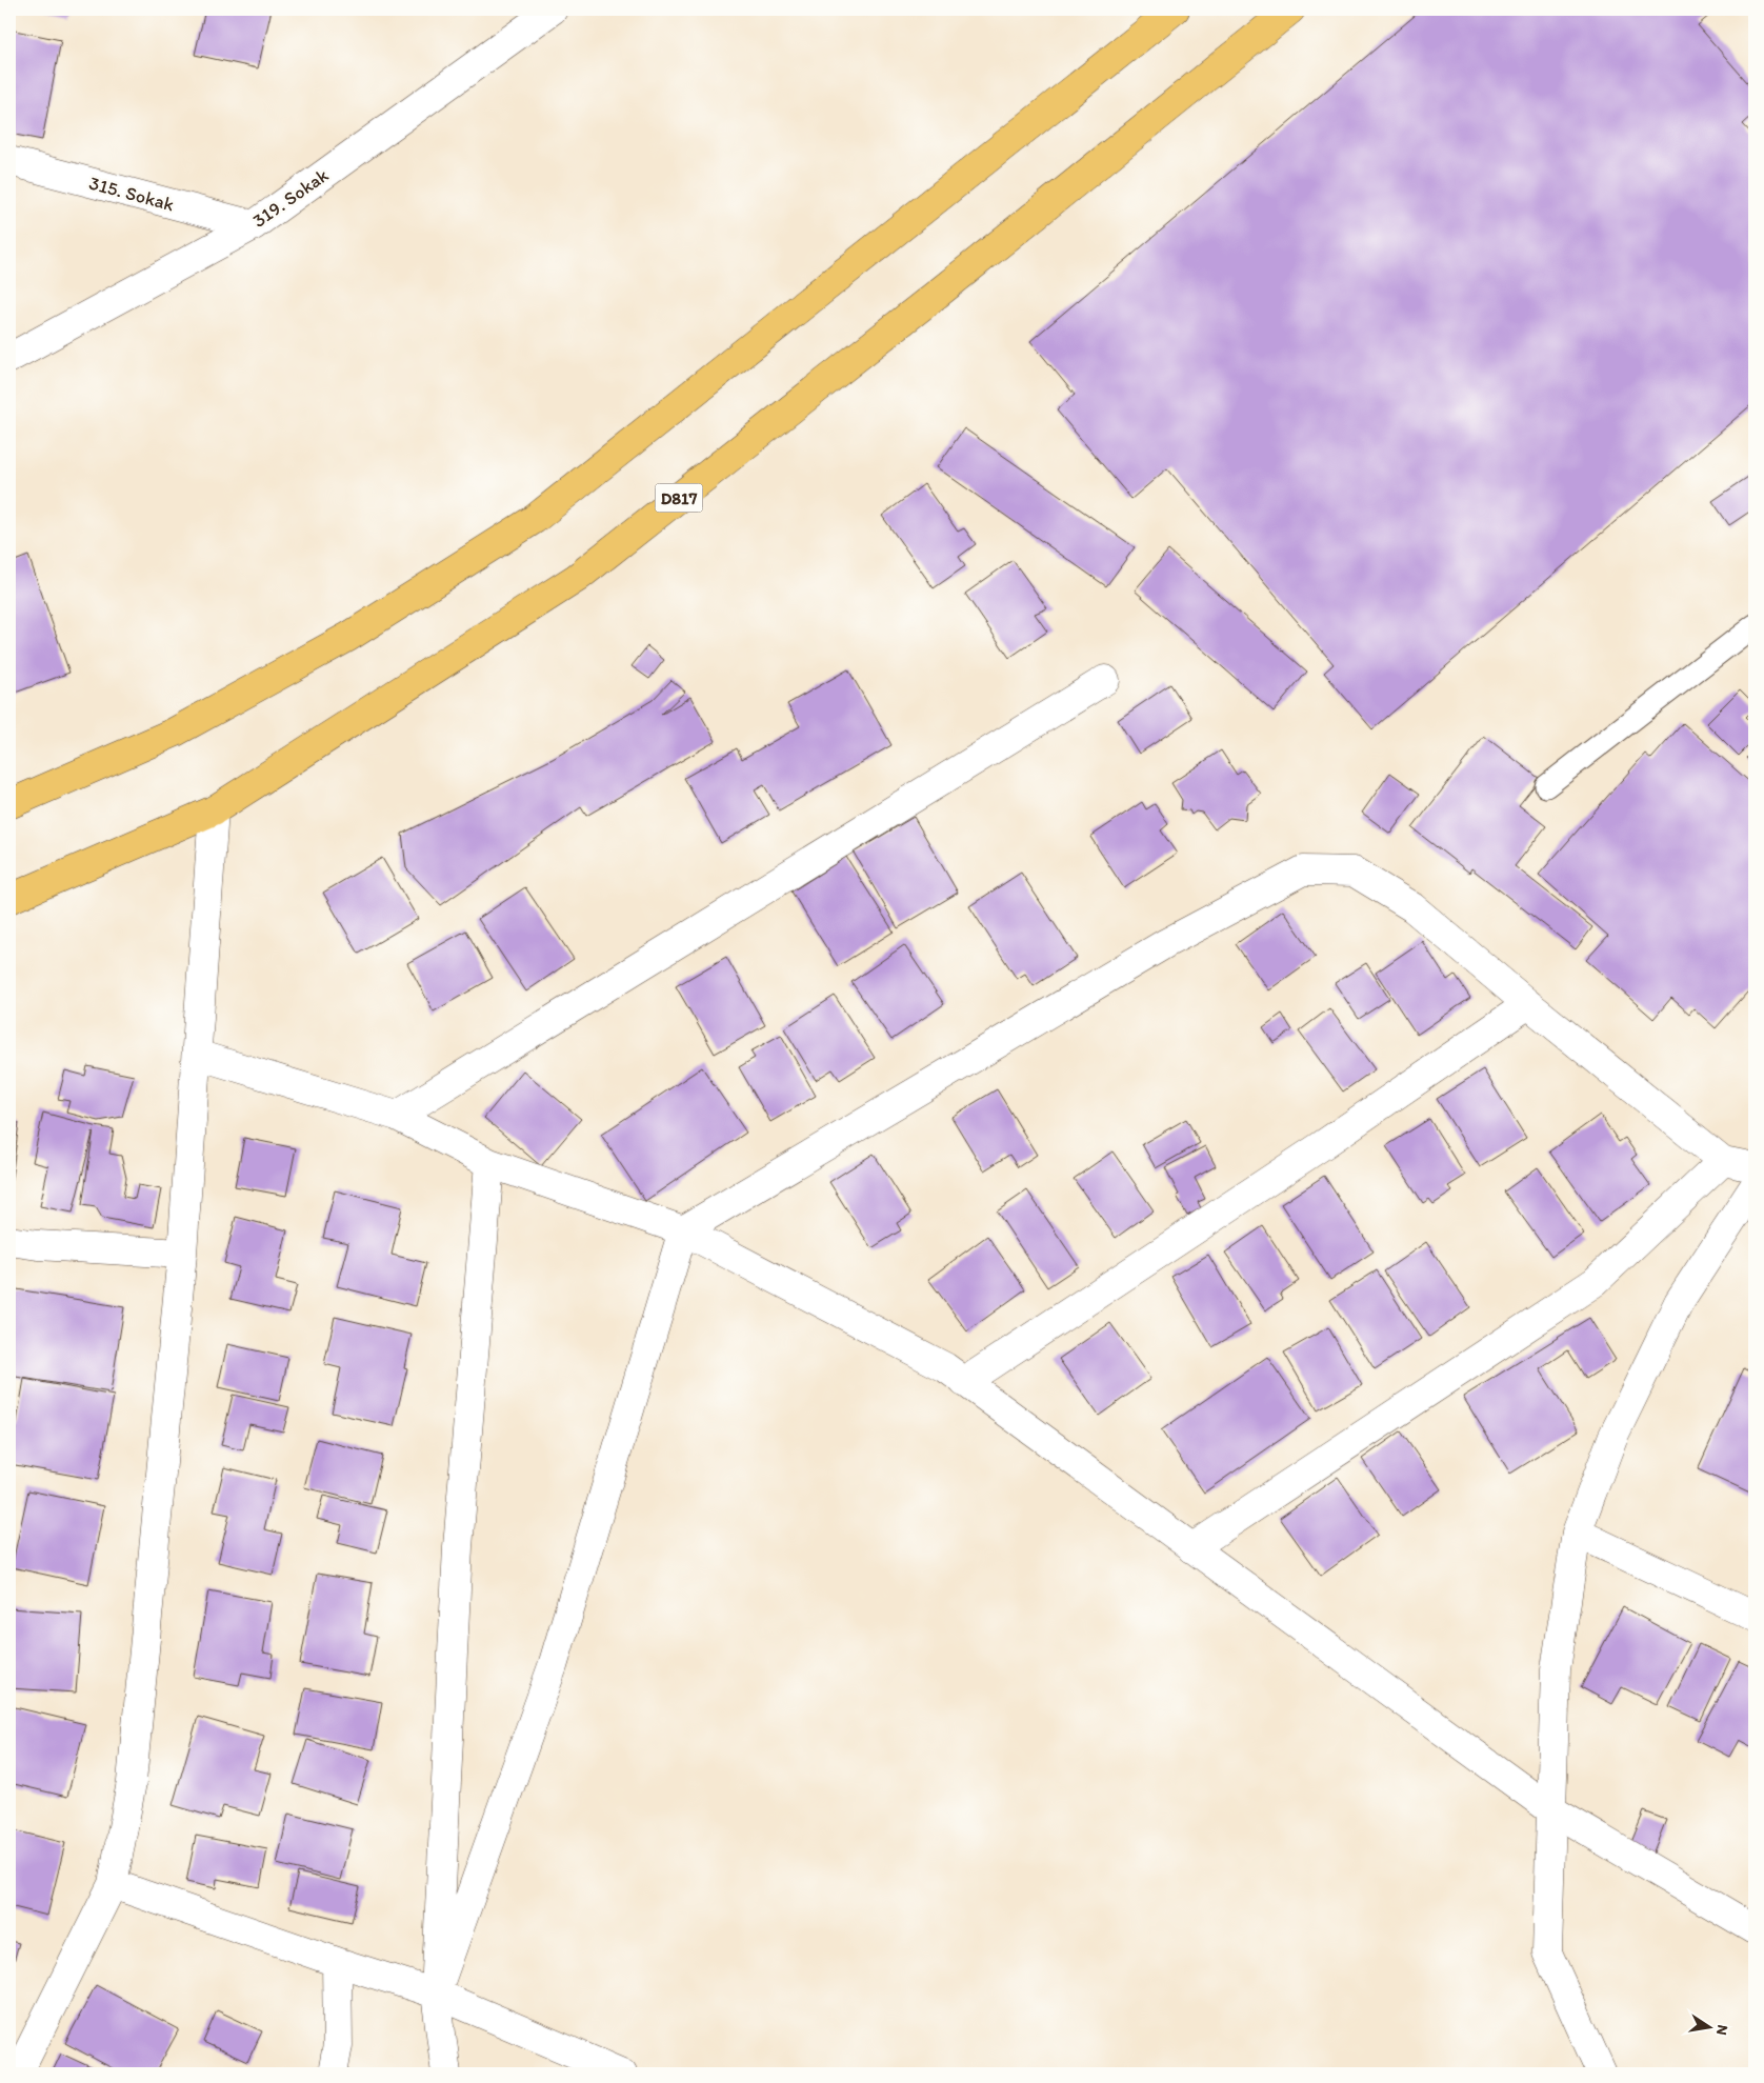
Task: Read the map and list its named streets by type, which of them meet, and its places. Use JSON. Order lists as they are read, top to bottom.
{
  "streets": {
    "highway": ["D817"],
    "street": ["315. Sokak", "319. Sokak"]
  },
  "crossings": [
    ["315. Sokak", "319. Sokak"]
  ],
  "north": "right"
}
